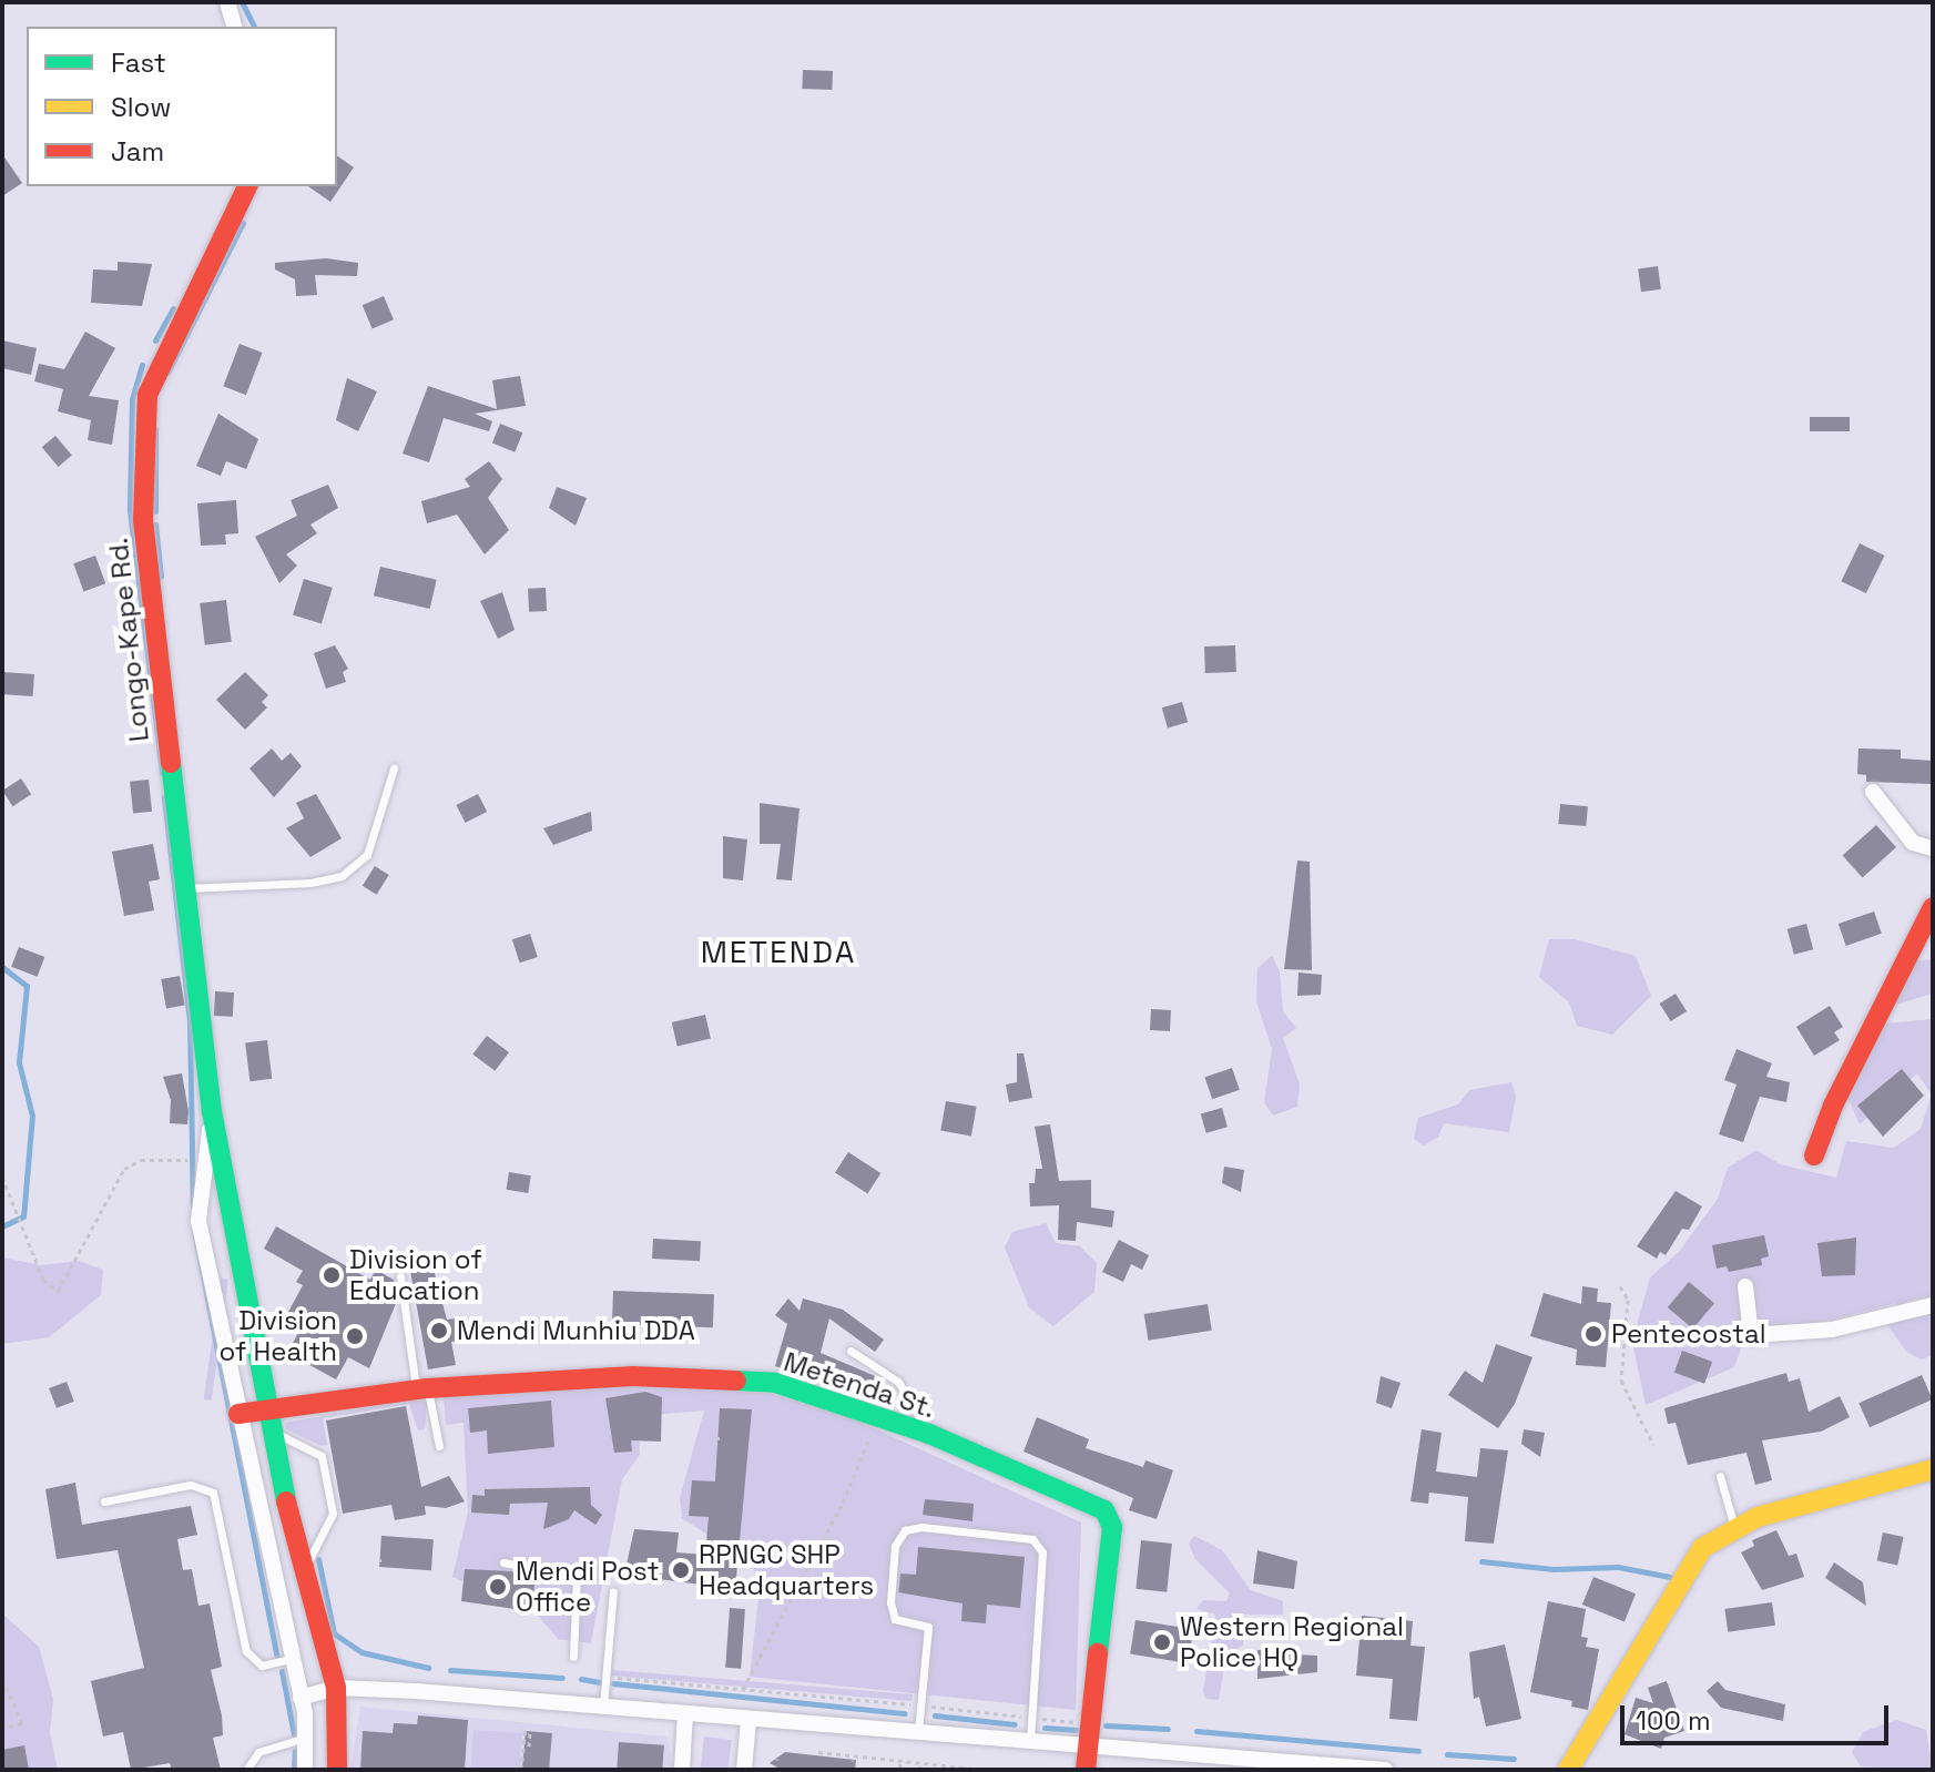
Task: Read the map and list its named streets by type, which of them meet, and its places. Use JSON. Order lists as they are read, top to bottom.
{
  "streets": {
    "street": ["Longo-Kape Rd.", "Metenda St."]
  },
  "crossings": [
    ["Longo-Kape Rd.", "Metenda St."]
  ],
  "districts": ["METENDA"],
  "places": [
    "Division of Education",
    "Mendi Munhiu DDA",
    "Pentecostal",
    "Division of Health",
    "RPNGC SHP Headquarters",
    "Mendi Post Office",
    "Western Regional Police HQ"
  ],
  "legend": ["Fast", "Slow", "Jam"],
  "scale_bar": "100 m"
}
